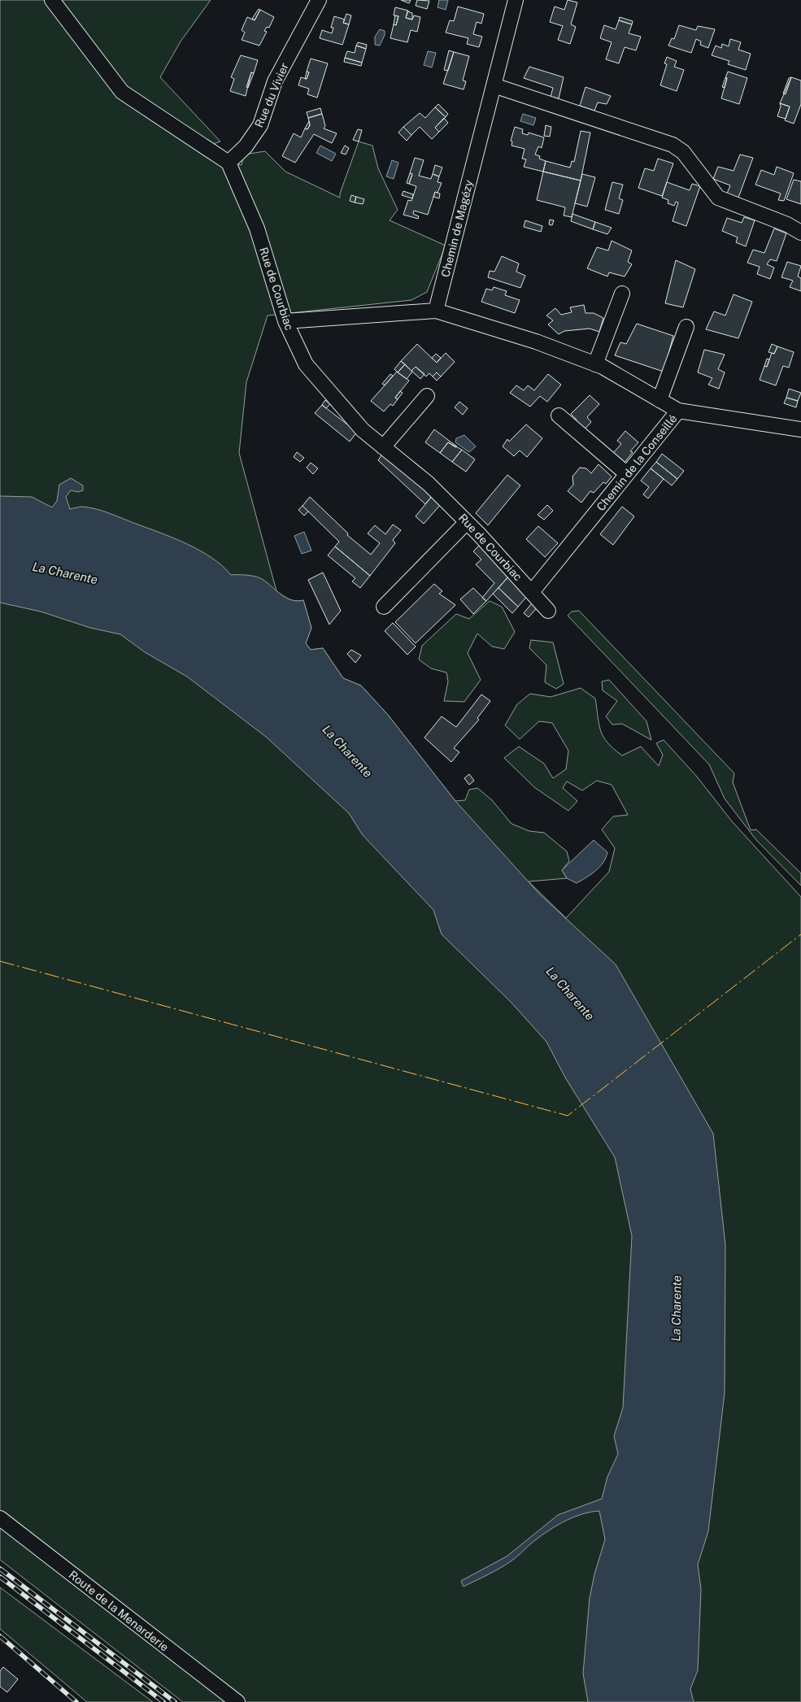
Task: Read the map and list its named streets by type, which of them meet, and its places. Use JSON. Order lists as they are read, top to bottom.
{
  "streets": {
    "street": [
      "Rue du Vivier",
      "Chemin de Magézy",
      "Rue de Courbiac",
      "Chemin de la Conseillé",
      "Route de la Menarderie"
    ]
  },
  "crossings": [
    ["Rue du Vivier", "Rue de Courbiac"],
    ["Rue de Courbiac", "Chemin de la Conseillé"]
  ],
  "water": ["La Charente"]
}
